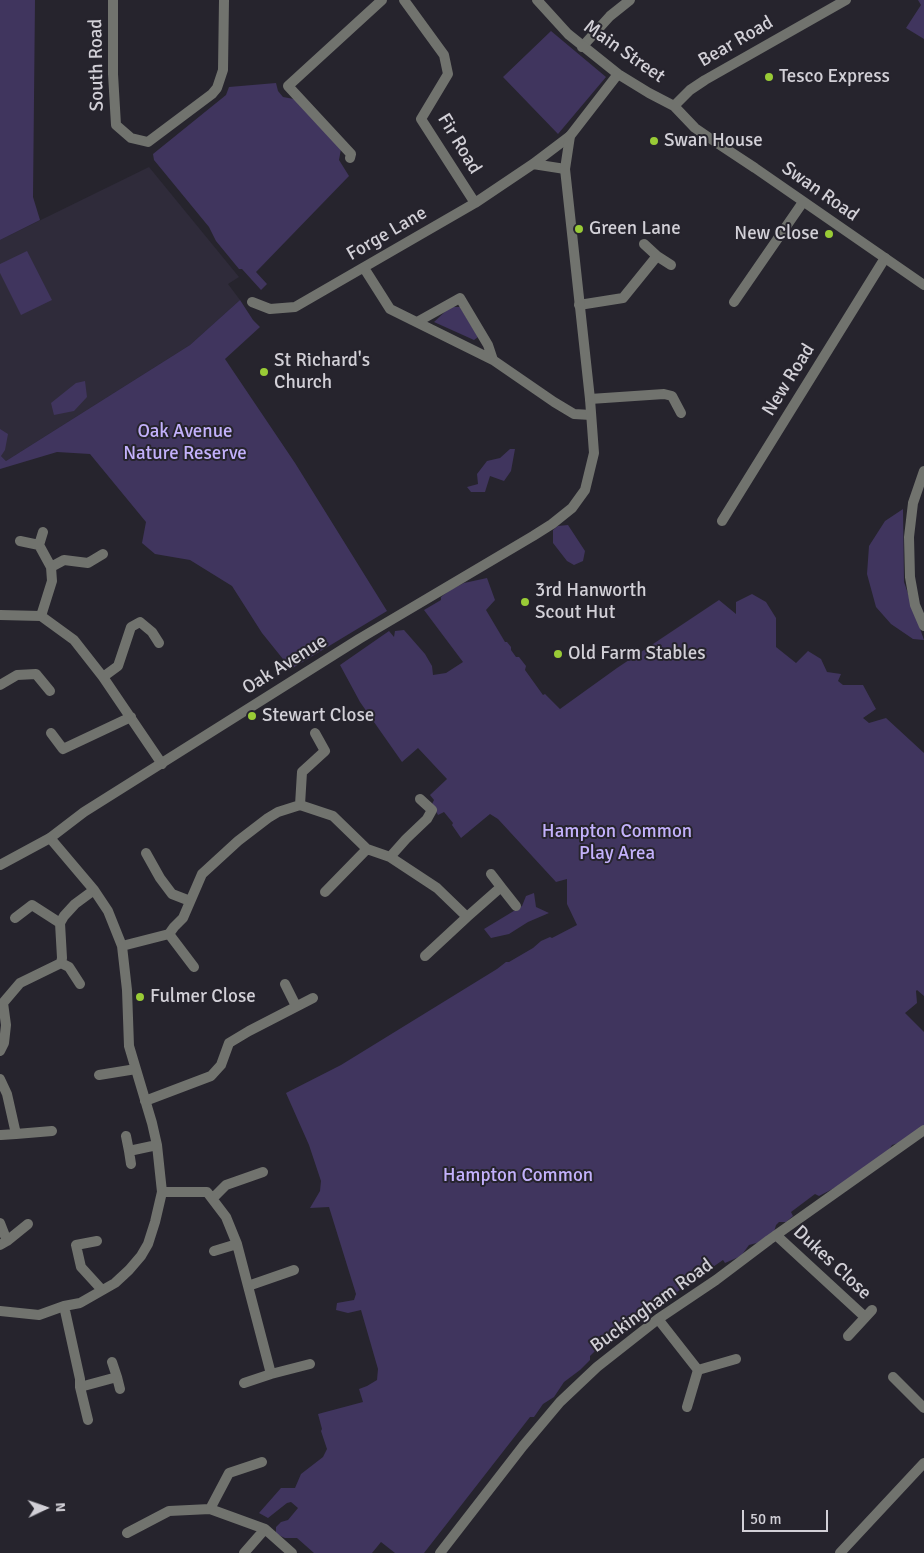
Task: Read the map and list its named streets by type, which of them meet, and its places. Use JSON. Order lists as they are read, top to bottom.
{
  "streets": {
    "street": [
      "Bear Road",
      "Main Street",
      "South Road",
      "Fir Road",
      "Swan Road",
      "Forge Lane",
      "New Road",
      "Oak Avenue",
      "Dukes Close",
      "Buckingham Road"
    ]
  },
  "crossings": [
    ["Bear Road", "Main Street"],
    ["Bear Road", "Swan Road"],
    ["Main Street", "Swan Road"],
    ["Fir Road", "Forge Lane"],
    ["Swan Road", "New Road"],
    ["Dukes Close", "Buckingham Road"]
  ],
  "parks": ["Oak Avenue Nature Reserve", "Hampton Common Play Area", "Hampton Common"],
  "places": [
    "Tesco Express",
    "Swan House",
    "Green Lane",
    "New Close",
    "St Richard's Church",
    "3rd Hanworth Scout Hut",
    "Old Farm Stables",
    "Stewart Close",
    "Fulmer Close"
  ],
  "scale_bar": "50 m",
  "north": "right"
}
